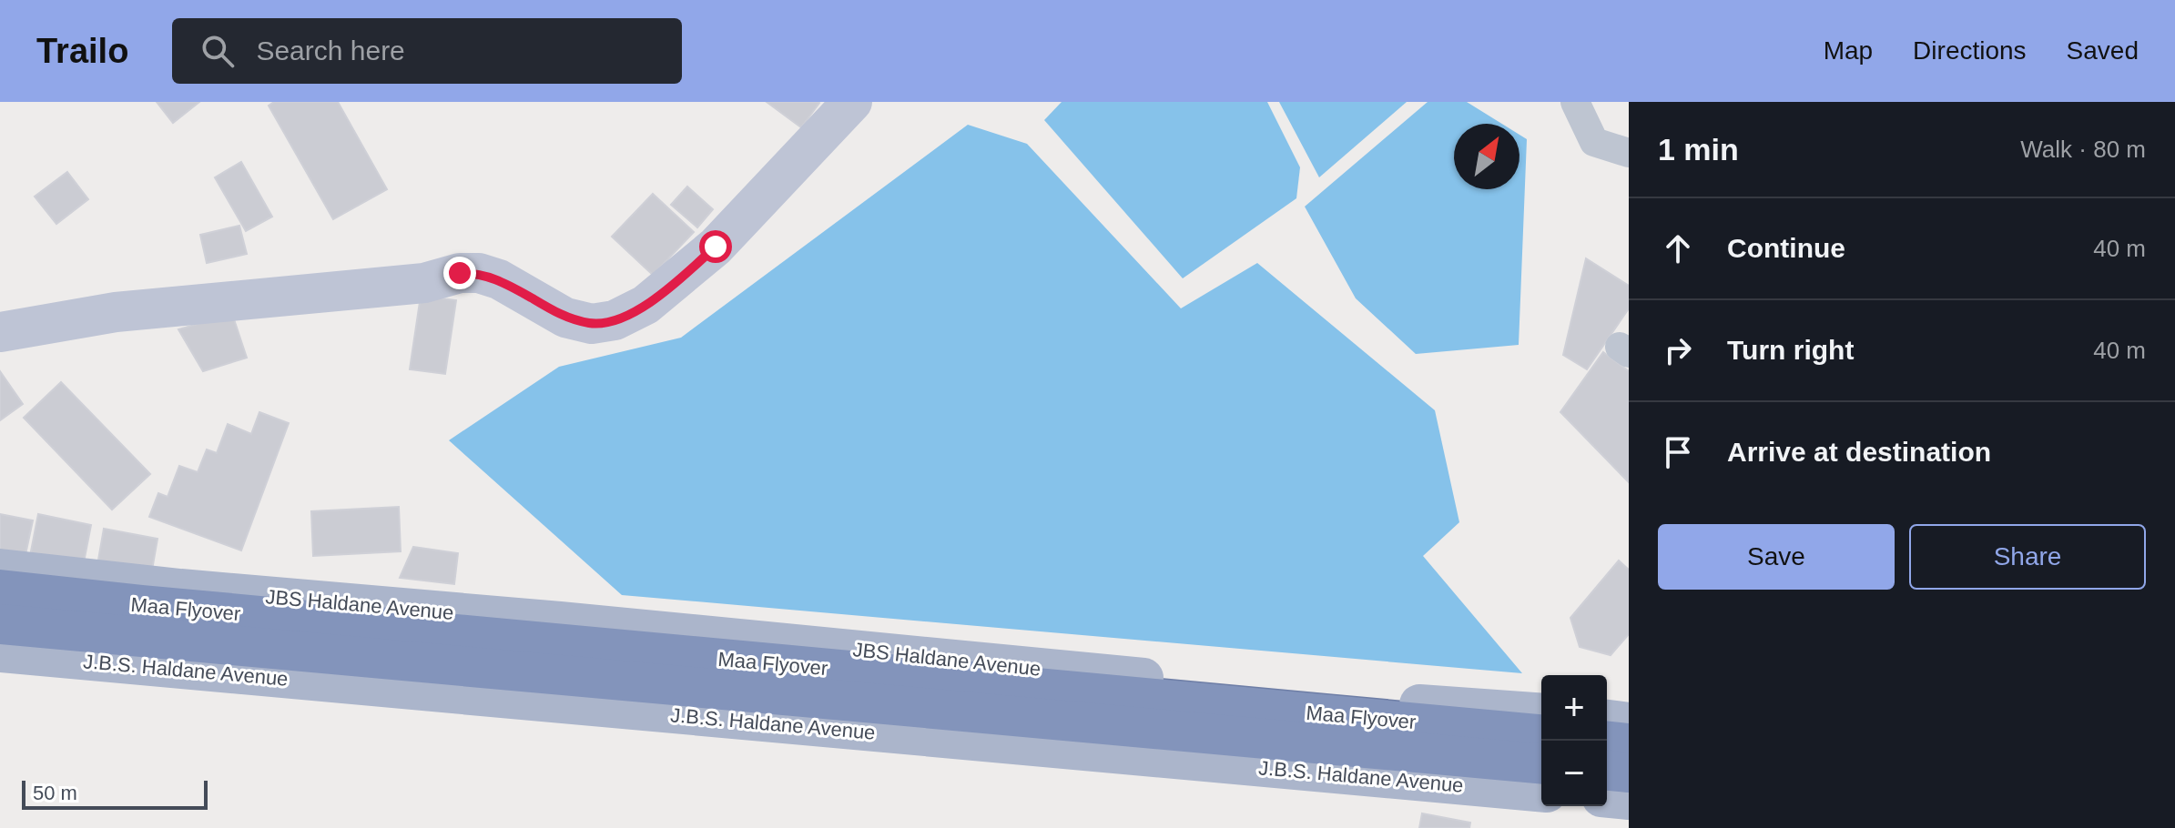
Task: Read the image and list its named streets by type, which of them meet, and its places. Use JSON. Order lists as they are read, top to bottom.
{
  "streets": {
    "highway": ["Maa Flyover"],
    "main road": ["JBS Haldane Avenue", "J.B.S. Haldane Avenue"]
  },
  "scale_bar": "50 m",
  "north": "top right",
  "page": {
    "header": "Trailo",
    "search": "Search here",
    "nav": ["Map", "Directions", "Saved"],
    "heading": ["1 min", "Walk · 80 m"],
    "list": [
      ["Continue", "40 m"],
      ["Turn right", "40 m"],
      "Arrive at destination"
    ],
    "buttons": ["Save", "Share"],
    "map_buttons": ["+", "−"],
    "scale": "50 m"
  }
}
